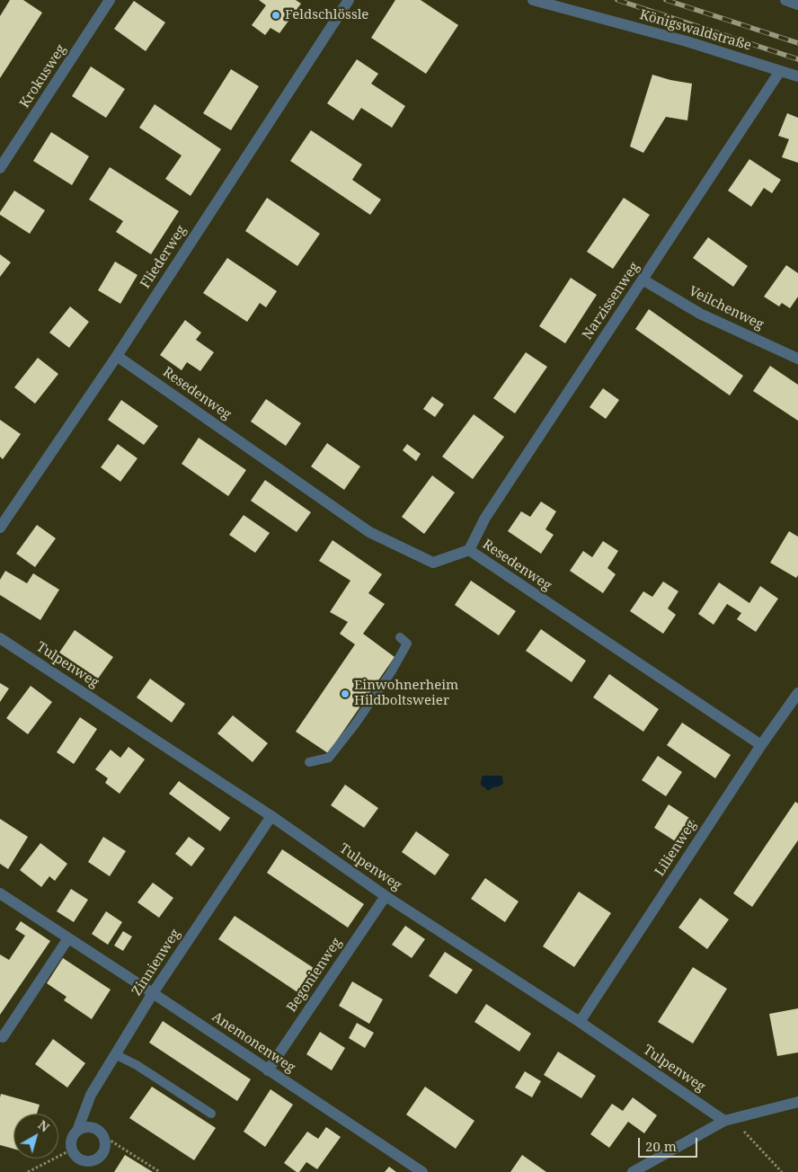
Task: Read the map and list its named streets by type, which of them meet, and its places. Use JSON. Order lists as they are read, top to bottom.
{
  "streets": {
    "street": [
      "Königswaldstraße",
      "Krokusweg",
      "Fliederweg",
      "Narzissenweg",
      "Veilchenweg",
      "Resedenweg",
      "Tulpenweg",
      "Lilienweg",
      "Zinnienweg",
      "Begonienweg",
      "Anemonenweg"
    ]
  },
  "crossings": [
    ["Königswaldstraße", "Narzissenweg"],
    ["Fliederweg", "Resedenweg"],
    ["Narzissenweg", "Veilchenweg"],
    ["Narzissenweg", "Resedenweg"],
    ["Resedenweg", "Lilienweg"],
    ["Tulpenweg", "Lilienweg"],
    ["Tulpenweg", "Zinnienweg"],
    ["Tulpenweg", "Begonienweg"],
    ["Zinnienweg", "Anemonenweg"],
    ["Begonienweg", "Anemonenweg"]
  ],
  "places": ["Feldschlössle", "Einwohnerheim Hildboltsweier"],
  "scale_bar": "20 m",
  "north": "top right"
}
